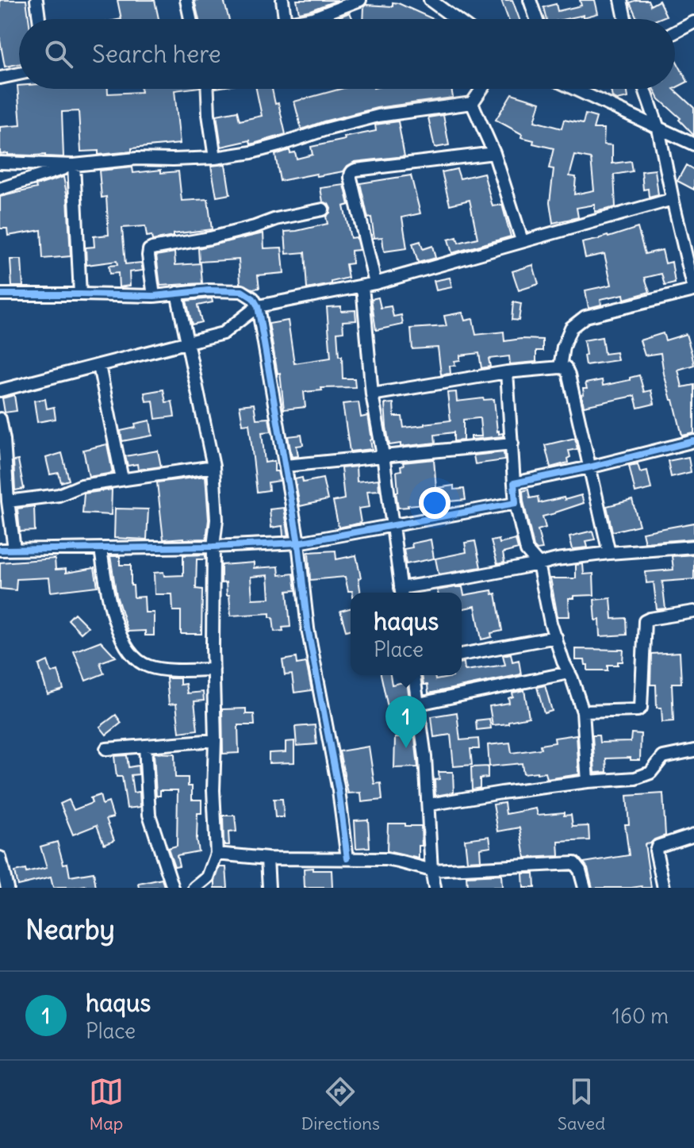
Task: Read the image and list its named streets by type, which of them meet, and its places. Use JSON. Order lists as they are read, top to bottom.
{
  "page": {
    "search": "Search here",
    "popup": ["haqus", "Place"],
    "pins": "1",
    "heading": "Nearby",
    "list": [
      {
        "mark": "1",
        "name": "haqus",
        "note": "Place",
        "value": "160 m"
      }
    ],
    "nav": ["Map", "Directions", "Saved"]
  }
}
